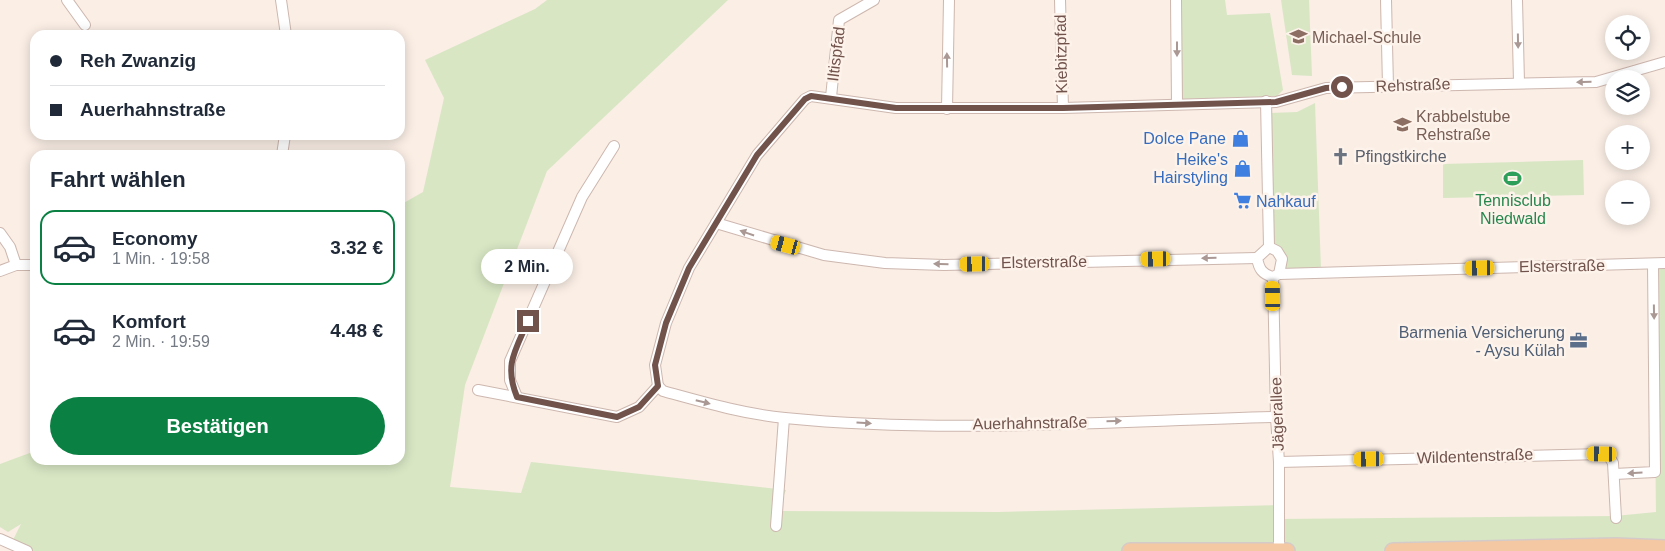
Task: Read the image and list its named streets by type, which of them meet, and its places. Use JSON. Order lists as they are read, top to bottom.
{
  "streets": {
    "street": [
      "Iltispfad",
      "Kiebitzpfad",
      "Rehstraße",
      "Elsterstraße",
      "Jägerallee",
      "Auerhahnstraße",
      "Wildentenstraße"
    ]
  },
  "crossings": [
    ["Iltispfad", "Rehstraße"],
    ["Kiebitzpfad", "Rehstraße"],
    ["Rehstraße", "Elsterstraße"],
    ["Rehstraße", "Auerhahnstraße"],
    ["Elsterstraße", "Jägerallee"],
    ["Jägerallee", "Auerhahnstraße"],
    ["Jägerallee", "Wildentenstraße"]
  ],
  "one_way": ["Elsterstraße", "Auerhahnstraße"],
  "places": {
    "school or university": ["Michael-Schule", "Krabbelstube Rehstraße"],
    "shop": ["Dolce Pane", "Heike's Hairstyling"],
    "church": ["Pfingstkirche"],
    "sports": ["Tennisclub Niedwald"],
    "supermarket": ["Nahkauf"],
    "office": ["Barmenia Versicherung - Aysu Külah"]
  },
  "page": {
    "map_buttons": ["+", "−"],
    "banner": ["Reh Zwanzig", "Auerhahnstraße"],
    "heading": "Fahrt wählen",
    "list": [
      {
        "name": "Economy",
        "note": "1 Min. · 19:58",
        "value": "3.32 €"
      },
      {
        "name": "Komfort",
        "note": "2 Min. · 19:59",
        "value": "4.48 €"
      }
    ],
    "bubble": "2 Min.",
    "buttons": "Bestätigen"
  }
}
